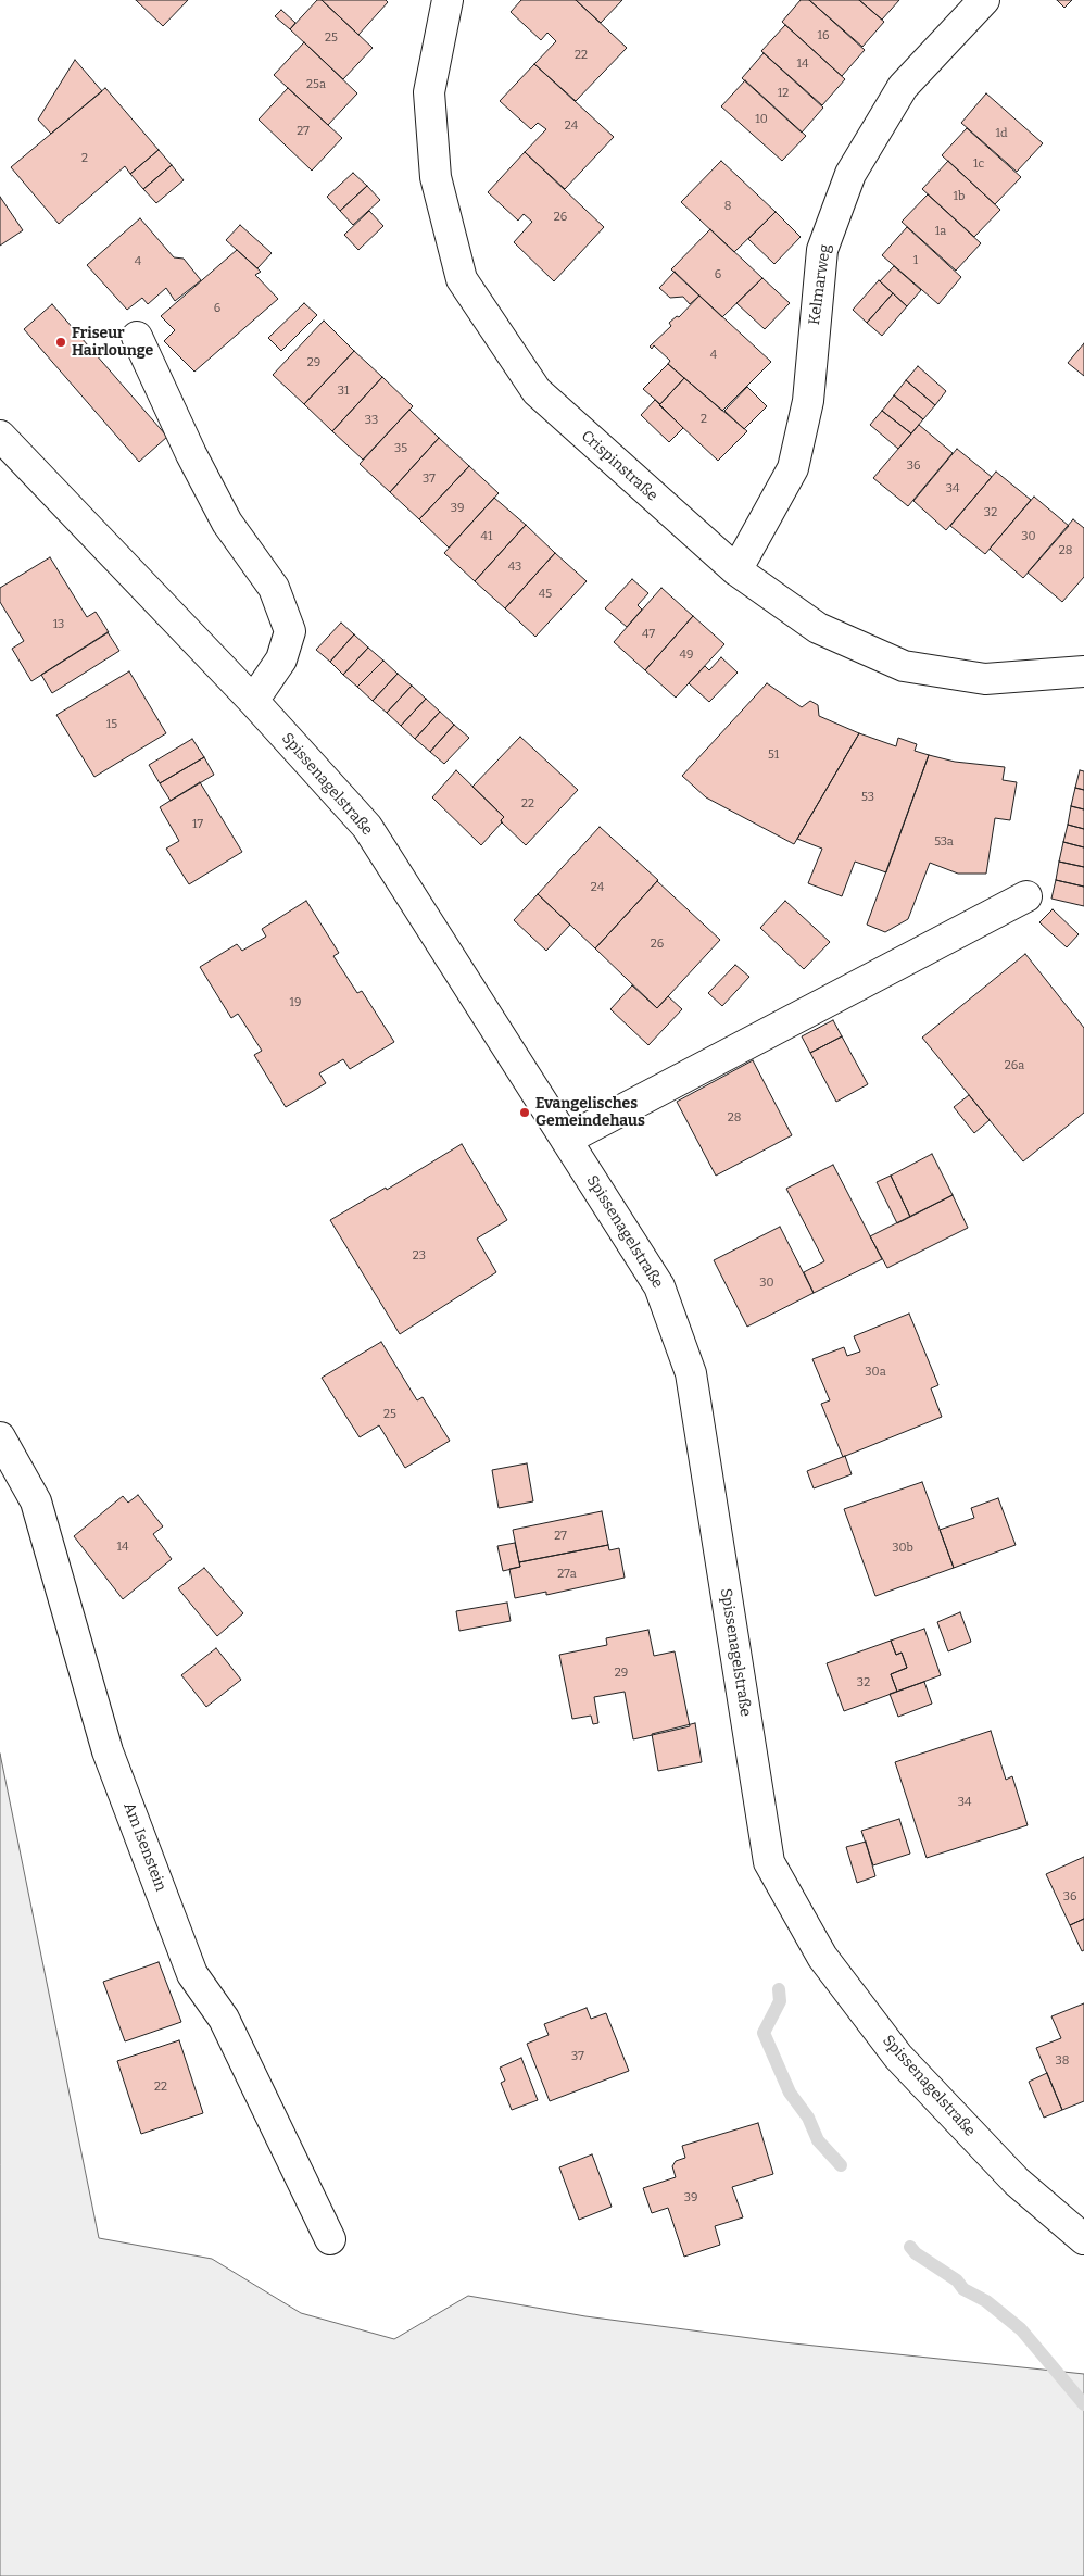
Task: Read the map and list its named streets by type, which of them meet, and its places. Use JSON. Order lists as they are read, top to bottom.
{
  "streets": {
    "street": [
      "Kelmarweg",
      "Crispinstraße",
      "Spissenagelstraße",
      "Am Isenstein"
    ]
  },
  "crossings": [
    ["Kelmarweg", "Crispinstraße"]
  ],
  "places": ["Friseur Hairlounge", "Evangelisches Gemeindehaus"],
  "house_numbers": [
    "16",
    "25",
    "22",
    "14",
    "25a",
    "12",
    "10",
    "24",
    "27",
    "1d",
    "2",
    "1c",
    "1b",
    "8",
    "26",
    "1a",
    "1",
    "4",
    "6",
    "6",
    "4",
    "29",
    "31",
    "2",
    "33",
    "35",
    "36",
    "37",
    "34",
    "39",
    "32",
    "41",
    "30",
    "28",
    "43",
    "45",
    "13",
    "47",
    "49",
    "15",
    "51",
    "53",
    "22",
    "17",
    "53a",
    "24",
    "26",
    "19",
    "26a",
    "28",
    "23",
    "30",
    "30a",
    "25",
    "27",
    "14",
    "30b",
    "27a",
    "29",
    "32",
    "34",
    "36",
    "37",
    "38",
    "22",
    "39"
  ]
}
